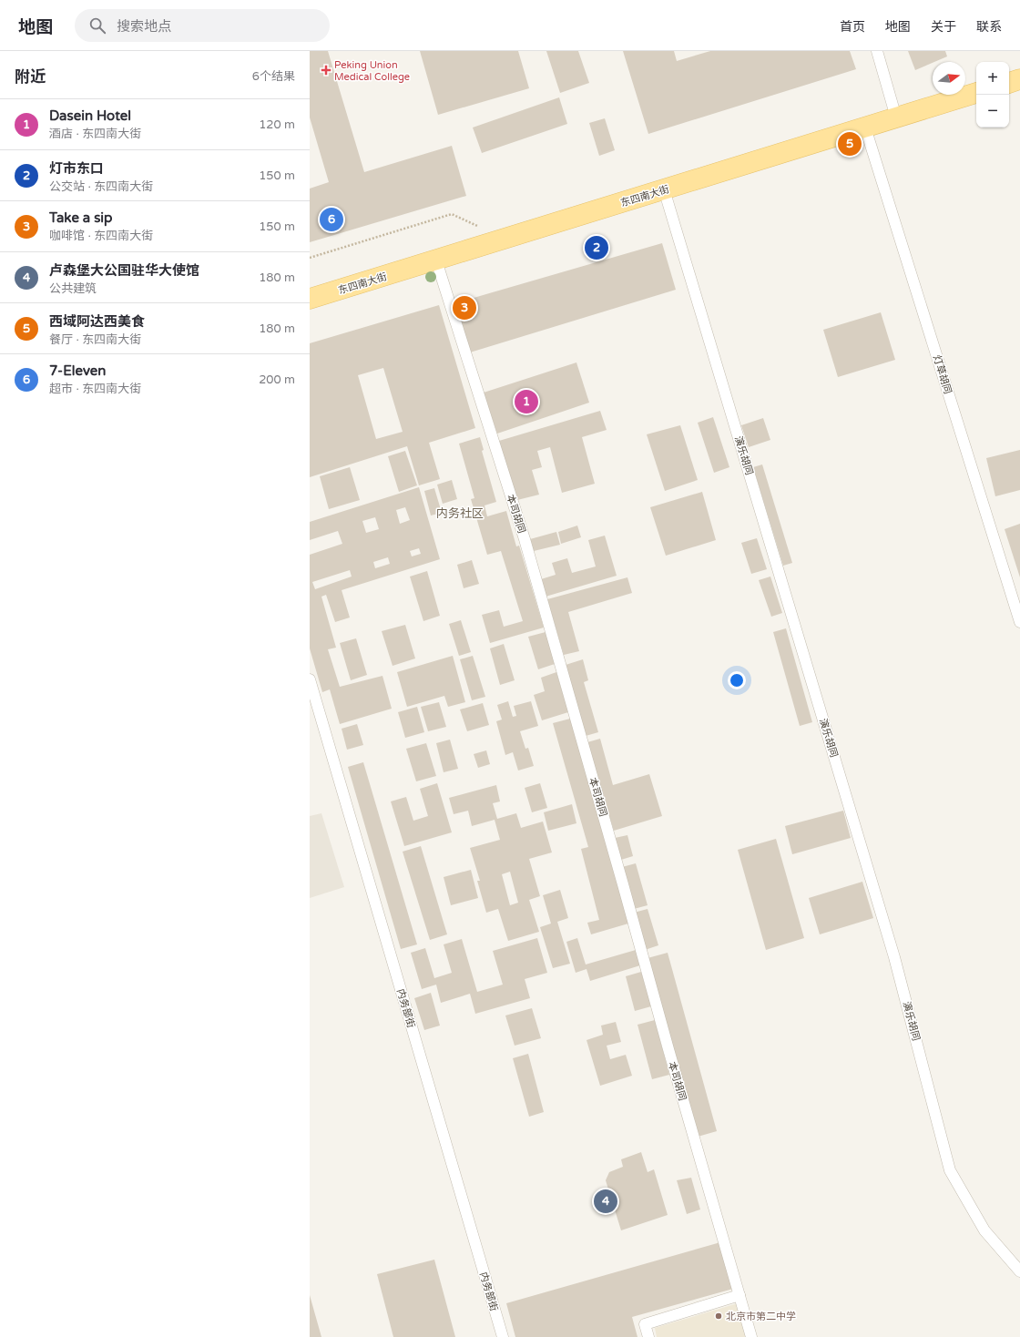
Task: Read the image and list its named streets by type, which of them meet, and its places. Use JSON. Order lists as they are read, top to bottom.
{
  "streets": {
    "main road": ["东四南大街"],
    "lane": [
      "灯草胡同",
      "演乐胡同",
      "本司胡同",
      "内务部街"
    ]
  },
  "crossings": [
    ["东四南大街", "灯草胡同"],
    ["东四南大街", "演乐胡同"],
    ["东四南大街", "本司胡同"]
  ],
  "districts": ["内务社区"],
  "places": {
    "health": ["Peking Union Medical College"],
    "other": ["北京市第二中学"]
  },
  "north": "right",
  "page": {
    "header": "地图",
    "search": "搜索地点",
    "nav": [
      "首页",
      "地图",
      "关于",
      "联系"
    ],
    "heading": ["附近", "6个结果"],
    "map_buttons": ["+", "−"],
    "list": [
      {
        "mark": "1",
        "name": "Dasein Hotel",
        "note": "酒店 · 东四南大街",
        "value": "120 m"
      },
      {
        "mark": "2",
        "name": "灯市东口",
        "note": "公交站 · 东四南大街",
        "value": "150 m"
      },
      {
        "mark": "3",
        "name": "Take a sip",
        "note": "咖啡馆 · 东四南大街",
        "value": "150 m"
      },
      {
        "mark": "4",
        "name": "卢森堡大公国驻华大使馆",
        "note": "公共建筑",
        "value": "180 m"
      },
      {
        "mark": "5",
        "name": "西域阿达西美食",
        "note": "餐厅 · 东四南大街",
        "value": "180 m"
      },
      {
        "mark": "6",
        "name": "7-Eleven",
        "note": "超市 · 东四南大街",
        "value": "200 m"
      }
    ],
    "pins": [
      "5",
      "6",
      "2",
      "3",
      "1",
      "4"
    ]
  }
}
